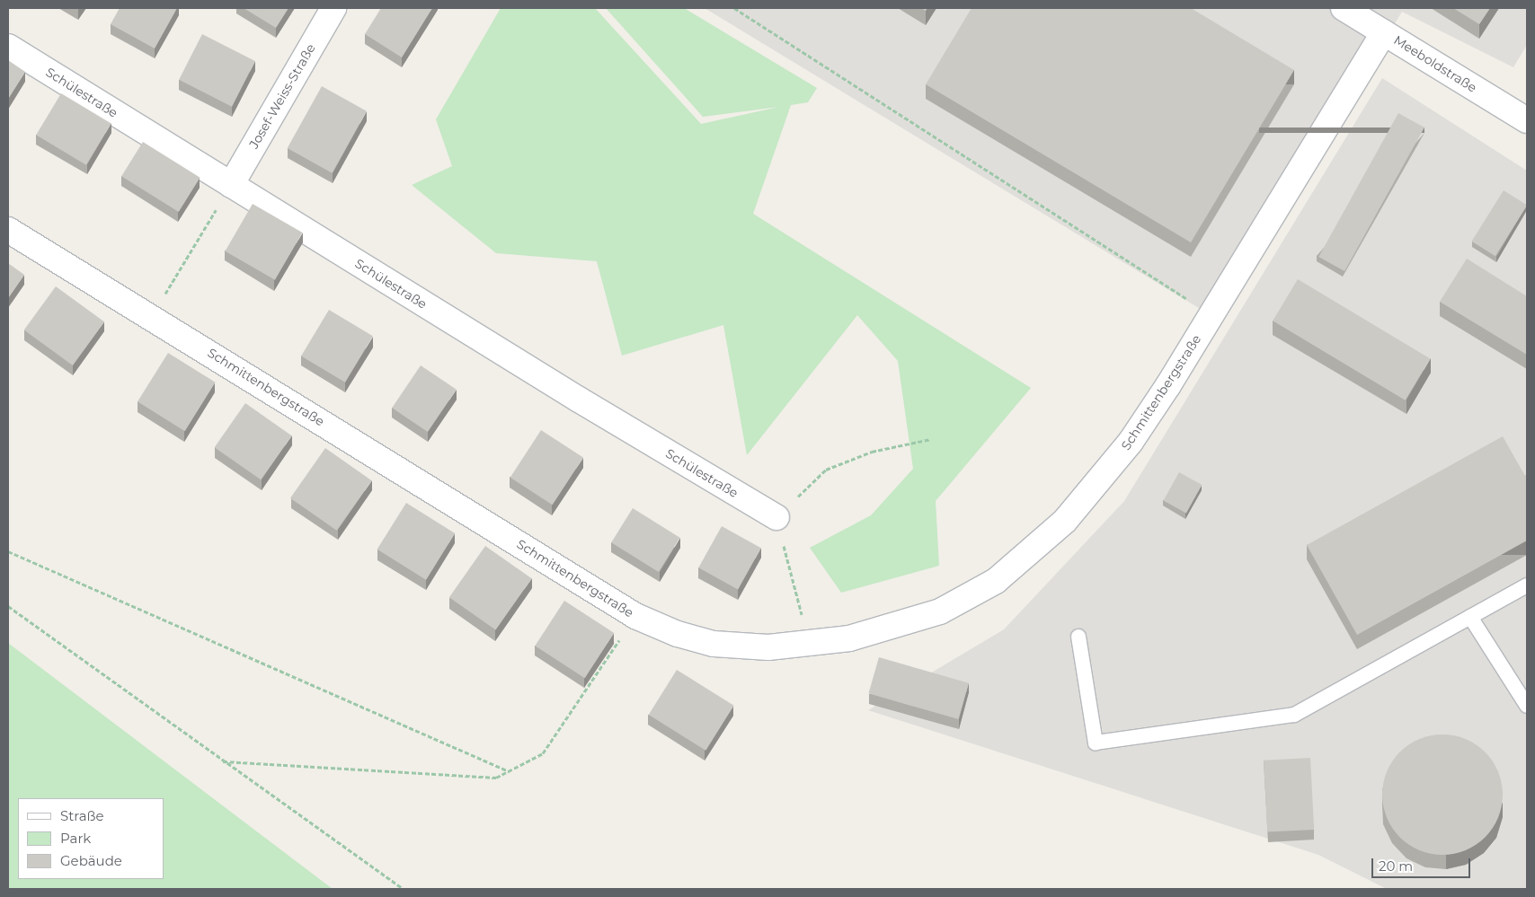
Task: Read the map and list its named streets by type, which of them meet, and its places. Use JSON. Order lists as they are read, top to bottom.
{
  "streets": {
    "street": [
      "Meeboldstraße",
      "Schülestraße",
      "Josef-Weiss-Straße",
      "Schmittenbergstraße"
    ]
  },
  "crossings": [
    ["Meeboldstraße", "Schmittenbergstraße"],
    ["Schülestraße", "Josef-Weiss-Straße"]
  ],
  "legend": ["Straße", "Park", "Gebäude"],
  "scale_bar": "20 m"
}
